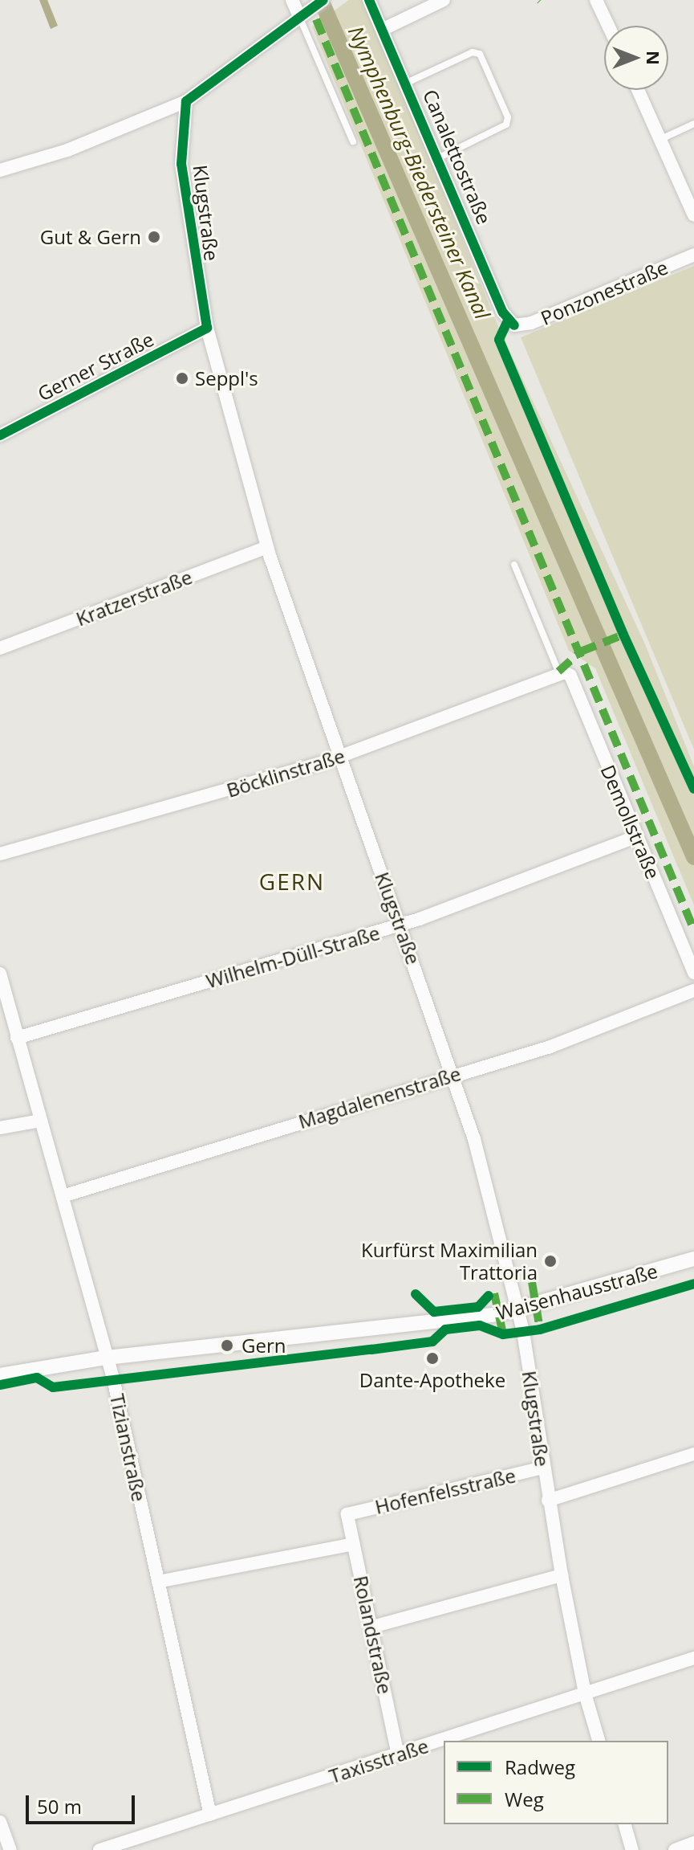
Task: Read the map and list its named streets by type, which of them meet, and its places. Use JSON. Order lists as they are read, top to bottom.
{
  "streets": {
    "street": [
      "Canalettostraße",
      "Klugstraße",
      "Ponzonestraße",
      "Gerner Straße",
      "Kratzerstraße",
      "Böcklinstraße",
      "Demollstraße",
      "Wilhelm-Düll-Straße",
      "Magdalenenstraße",
      "Waisenhausstraße",
      "Tizianstraße",
      "Hofenfelsstraße",
      "Rolandstraße",
      "Taxisstraße"
    ]
  },
  "crossings": [
    ["Canalettostraße", "Ponzonestraße"],
    ["Klugstraße", "Gerner Straße"],
    ["Klugstraße", "Kratzerstraße"],
    ["Klugstraße", "Böcklinstraße"],
    ["Klugstraße", "Wilhelm-Düll-Straße"],
    ["Klugstraße", "Magdalenenstraße"],
    ["Klugstraße", "Waisenhausstraße"],
    ["Klugstraße", "Hofenfelsstraße"],
    ["Klugstraße", "Taxisstraße"],
    ["Böcklinstraße", "Demollstraße"],
    ["Demollstraße", "Wilhelm-Düll-Straße"],
    ["Wilhelm-Düll-Straße", "Tizianstraße"],
    ["Magdalenenstraße", "Tizianstraße"],
    ["Waisenhausstraße", "Tizianstraße"],
    ["Tizianstraße", "Taxisstraße"],
    ["Hofenfelsstraße", "Rolandstraße"],
    ["Rolandstraße", "Taxisstraße"]
  ],
  "districts": ["GERN"],
  "water": ["Nymphenburg-Biedersteiner Kanal"],
  "places": [
    "Gut & Gern",
    "Seppl's",
    "Kurfürst Maximilian Trattoria",
    "Gern",
    "Dante-Apotheke"
  ],
  "legend": ["Radweg", "Weg"],
  "scale_bar": "50 m",
  "north": "right"
}
